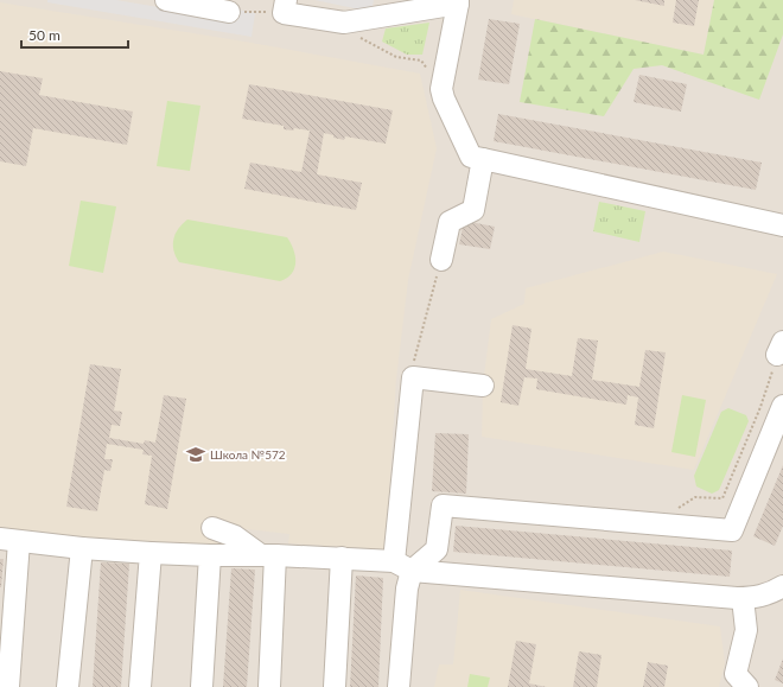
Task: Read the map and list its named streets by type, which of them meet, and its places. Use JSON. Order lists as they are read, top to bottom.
{
  "places": {
    "school or university": ["Школа №572"]
  },
  "scale_bar": "50 m"
}
